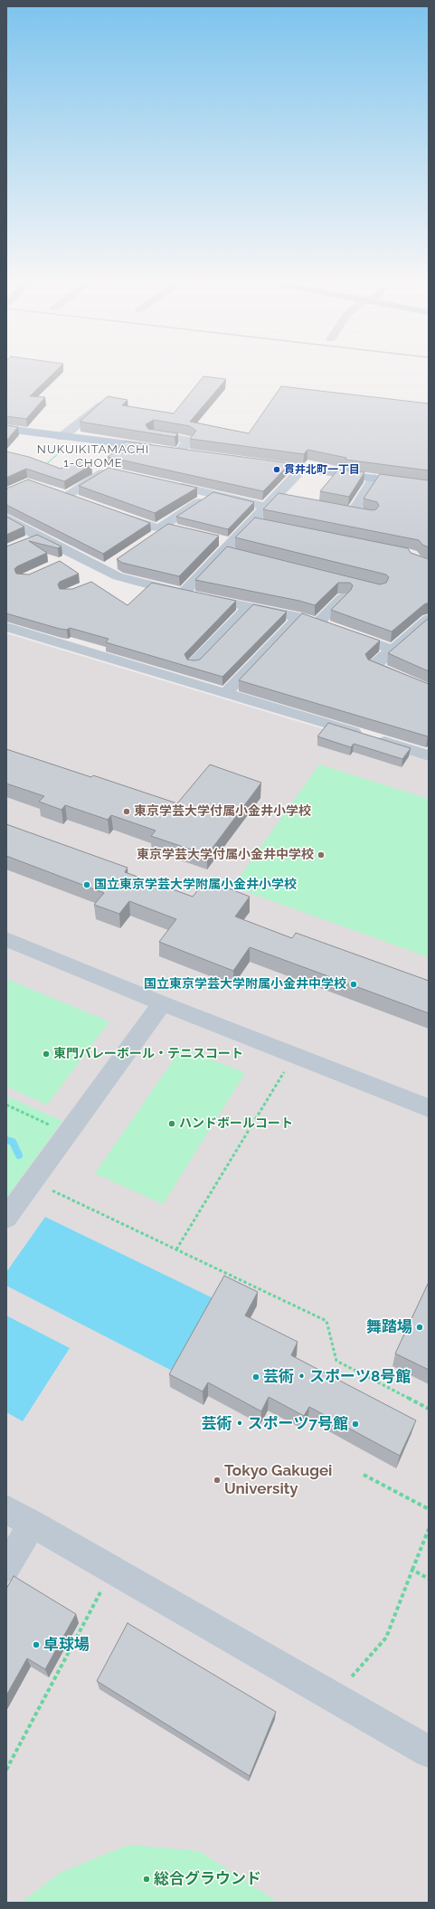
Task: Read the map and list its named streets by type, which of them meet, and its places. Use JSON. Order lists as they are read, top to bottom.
{
  "districts": ["NUKUIKITAMACHI 1-CHOME"],
  "places": [
    "貫井北町一丁目",
    "東京学芸大学付属小金井小学校",
    "東京学芸大学付属小金井中学校",
    "国立東京学芸大学附属小金井小学校",
    "国立東京学芸大学附属小金井中学校",
    "東門バレーボール・テニスコート",
    "ハンドボールコート",
    "舞踏場",
    "芸術・スポーツ8号館",
    "芸術・スポーツ7号館",
    "Tokyo Gakugei University",
    "卓球場",
    "総合グラウンド"
  ]
}
